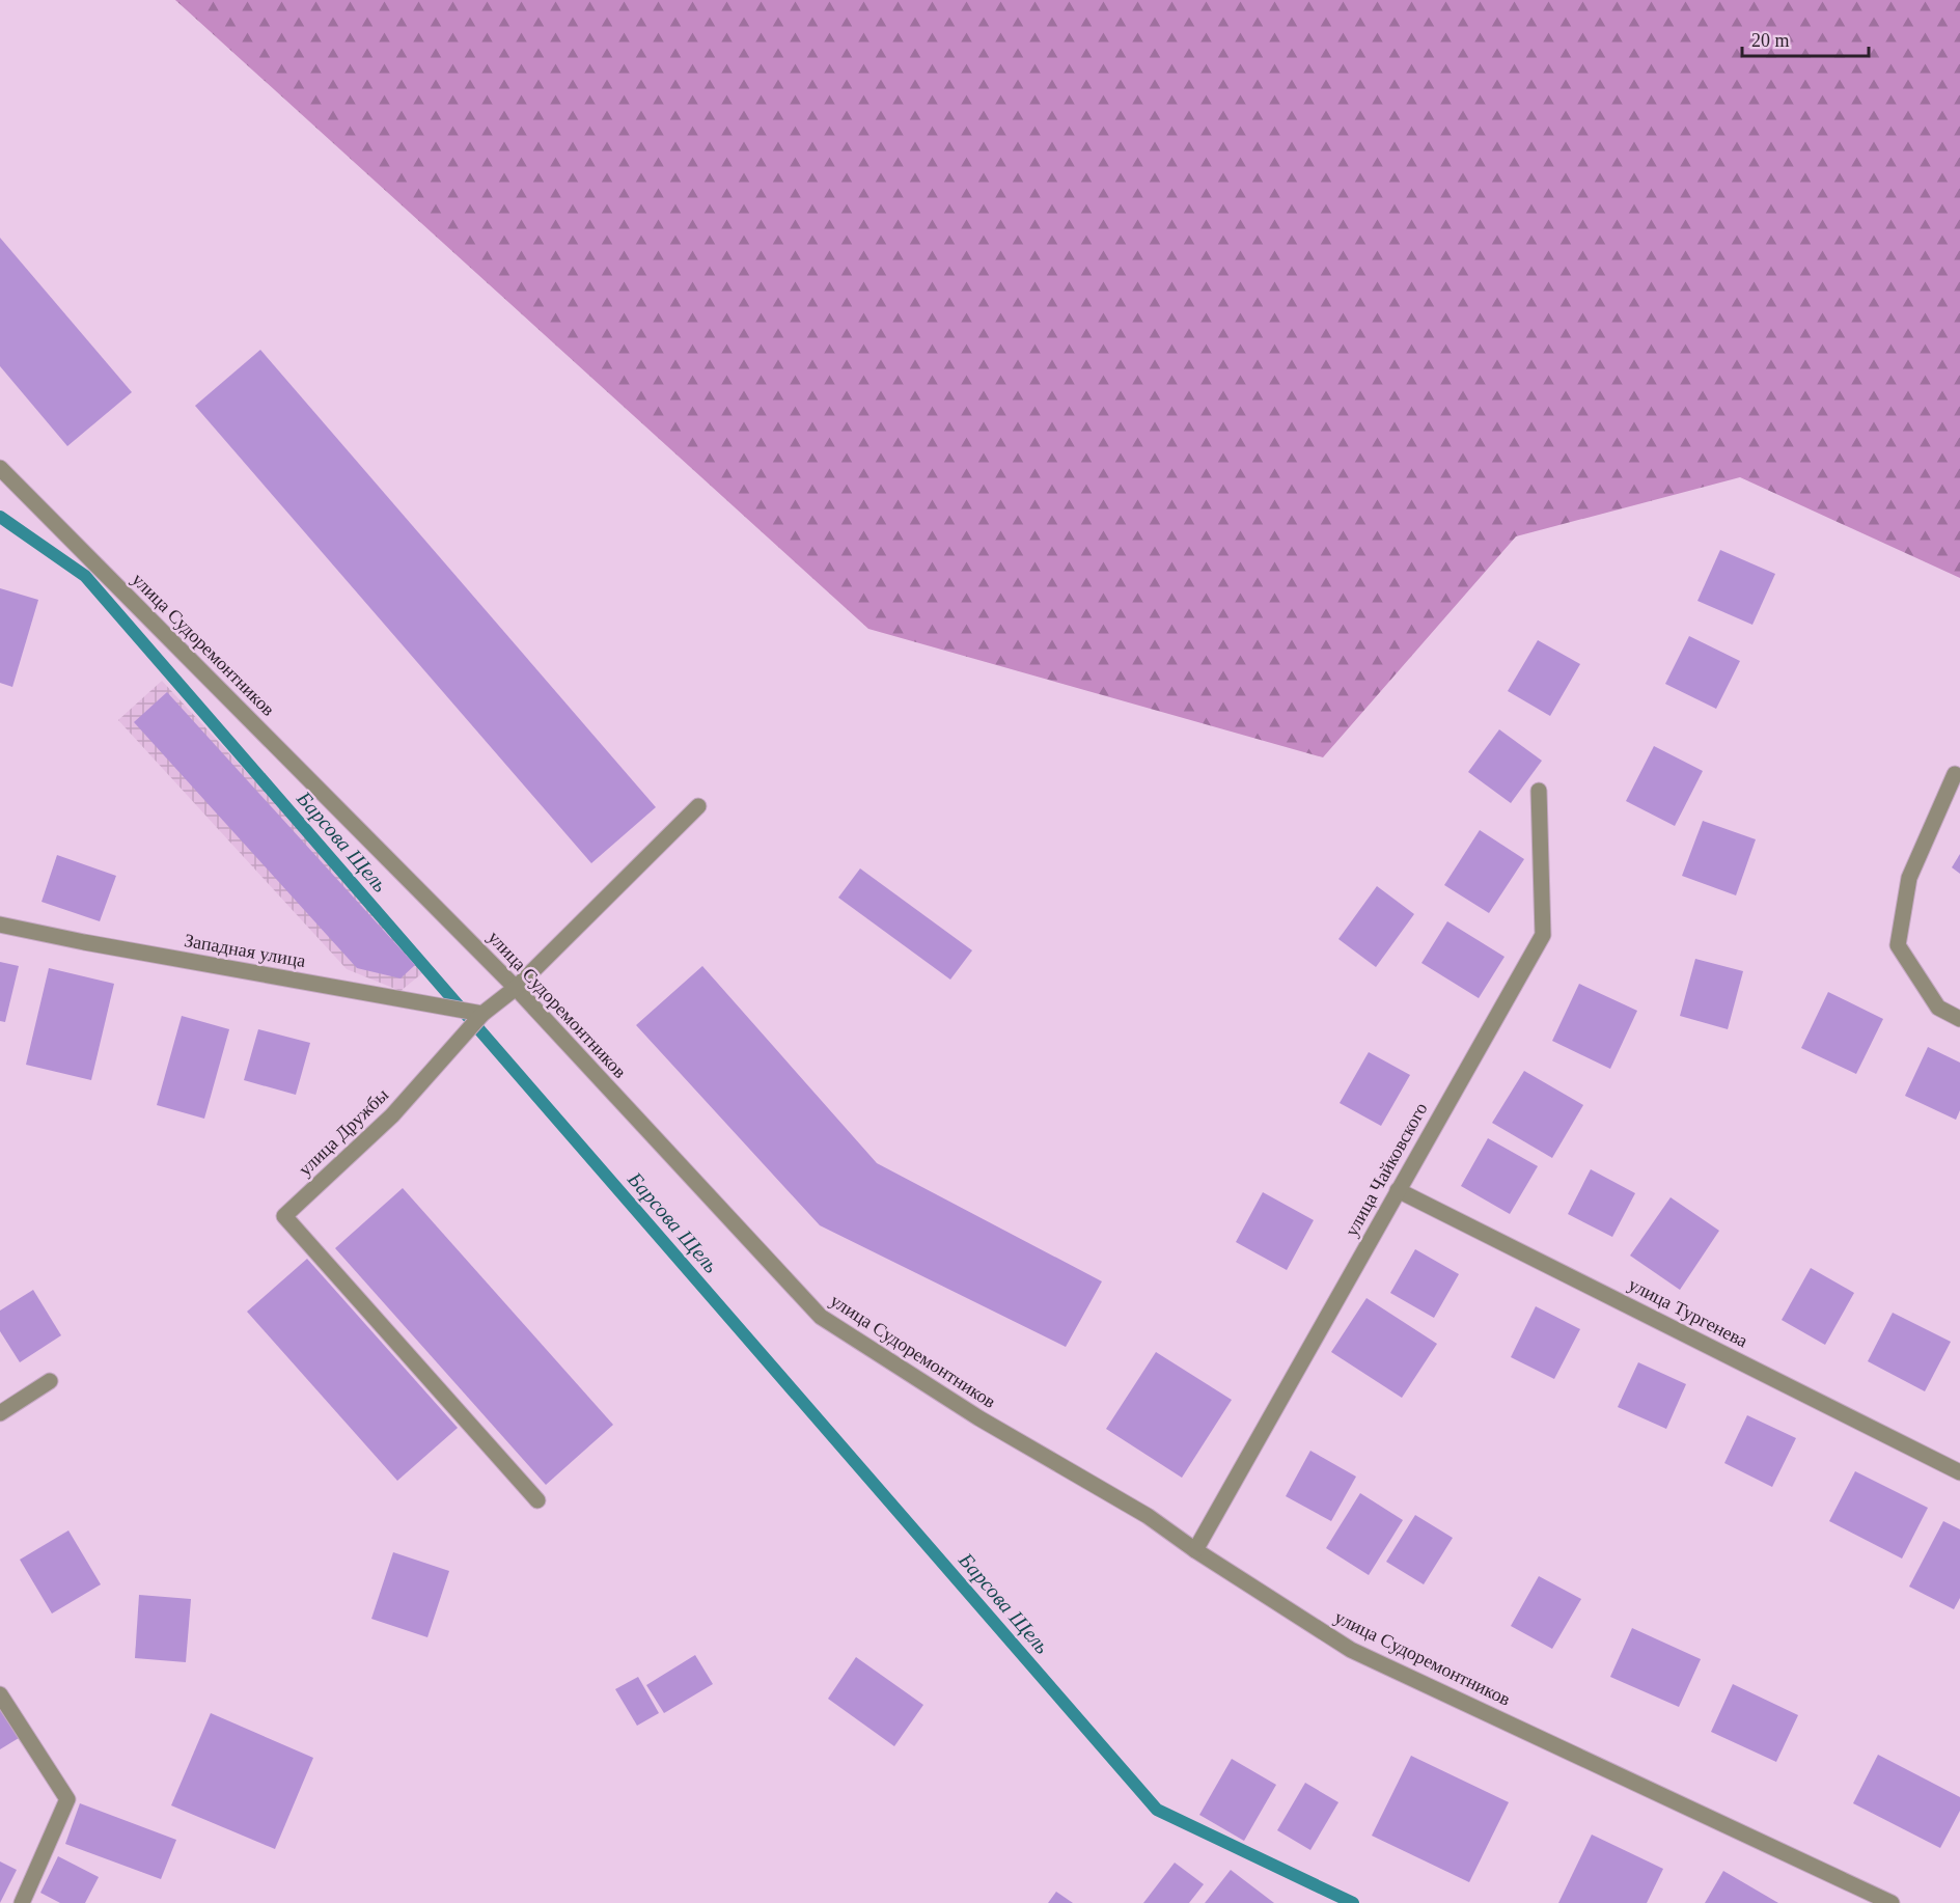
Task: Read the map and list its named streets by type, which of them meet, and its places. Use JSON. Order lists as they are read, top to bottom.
{
  "streets": {
    "street": [
      "улица Судоремонтников",
      "Западная улица",
      "улица Дружбы",
      "улица Чайковского",
      "улица Тургенева"
    ]
  },
  "crossings": [
    ["улица Судоремонтников", "улица Дружбы"],
    ["улица Судоремонтников", "улица Чайковского"],
    ["Западная улица", "улица Дружбы"],
    ["улица Чайковского", "улица Тургенева"]
  ],
  "water": ["Барсова Щель"],
  "scale_bar": "20 m"
}
